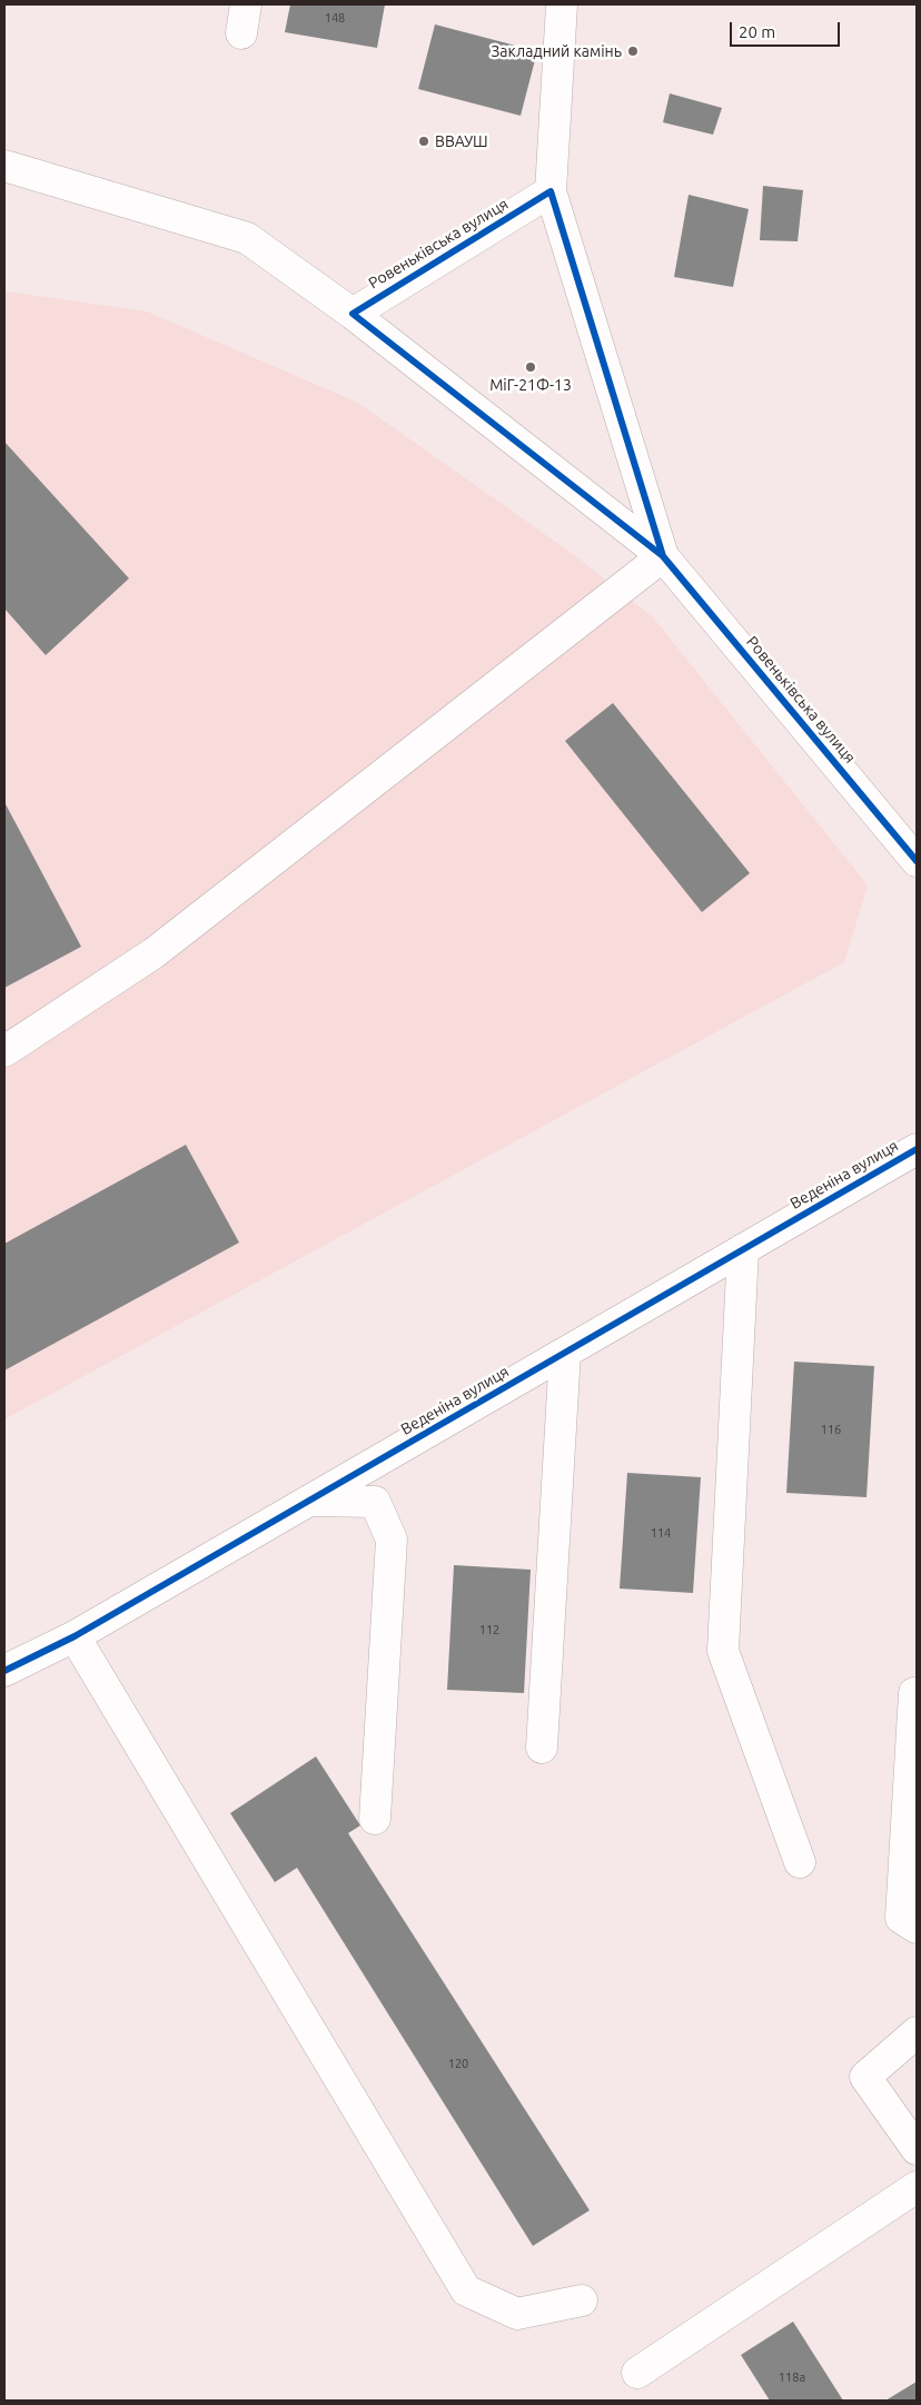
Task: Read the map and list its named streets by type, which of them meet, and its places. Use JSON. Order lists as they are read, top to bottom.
{
  "streets": {
    "street": ["Ровеньківська вулиця", "Веденіна вулиця"]
  },
  "places": ["Закладний камінь", "ВВАУШ", "МіГ-21Ф-13"],
  "house_numbers": [
    "148",
    "116",
    "114",
    "112",
    "120",
    "118а"
  ],
  "scale_bar": "20 m"
}
